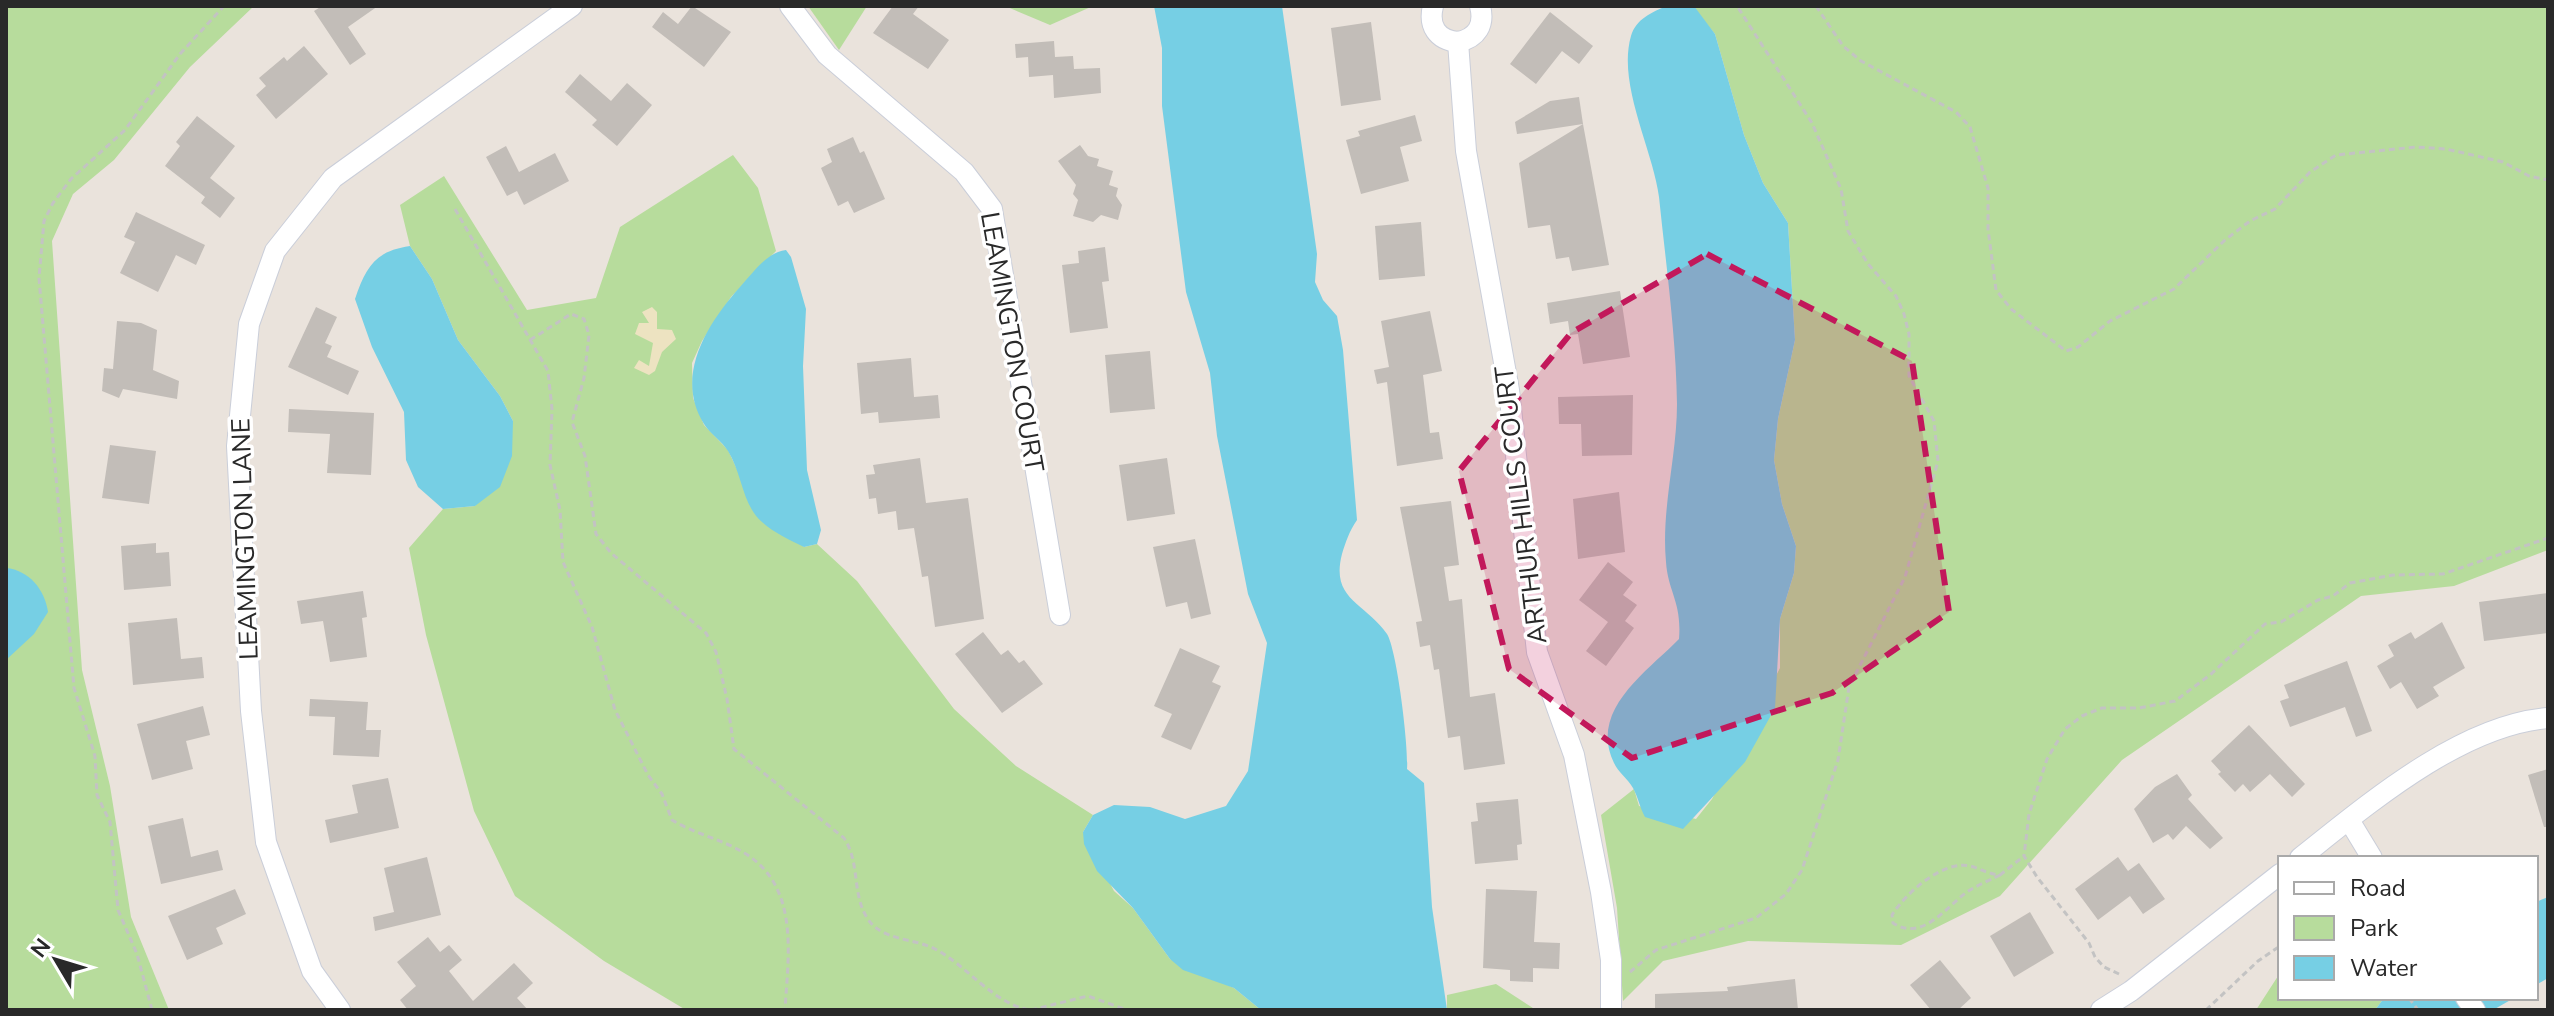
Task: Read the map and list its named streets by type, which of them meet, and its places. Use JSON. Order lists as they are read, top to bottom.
{
  "streets": {
    "street": ["LEAMINGTON COURT", "ARTHUR HILLS COURT", "LEAMINGTON LANE"]
  },
  "legend": ["Road", "Park", "Water"],
  "north": "top left"
}
